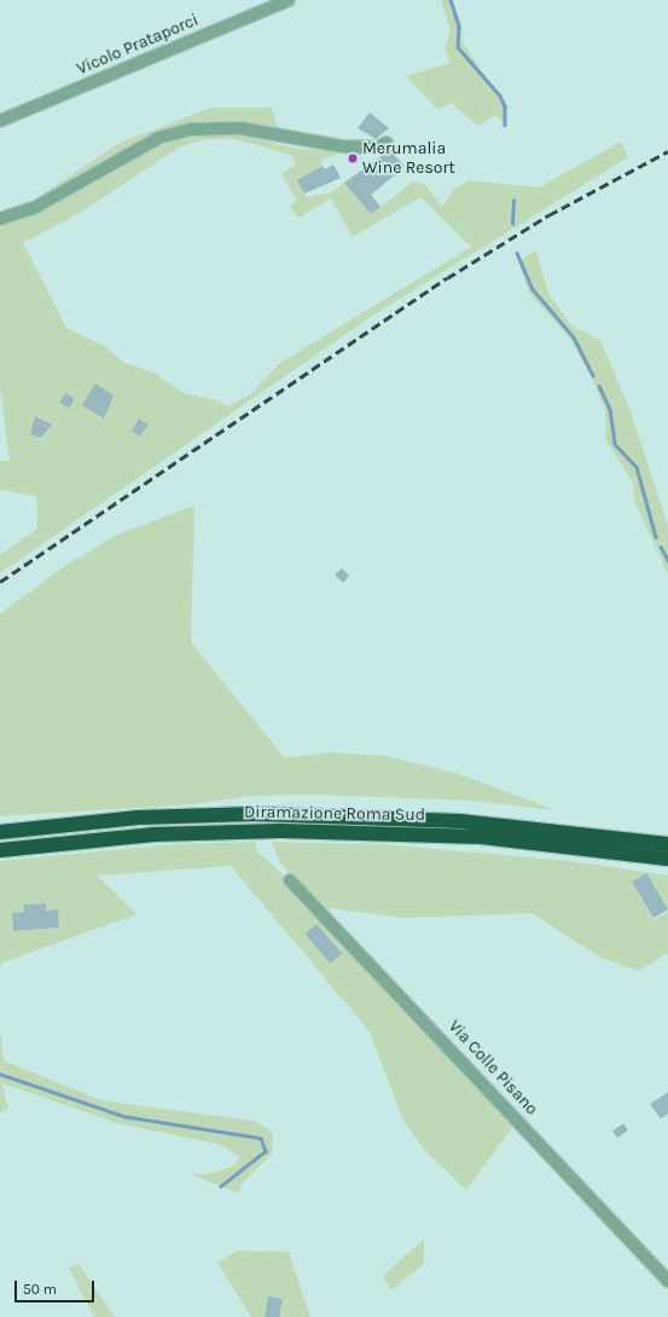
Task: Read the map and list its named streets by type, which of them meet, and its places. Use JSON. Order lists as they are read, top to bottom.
{
  "streets": {
    "highway": ["Diramazione Roma Sud"],
    "street": ["Vicolo Prataporci", "Via Colle Pisano"]
  },
  "places": ["Merumalia Wine Resort"],
  "scale_bar": "50 m"
}
